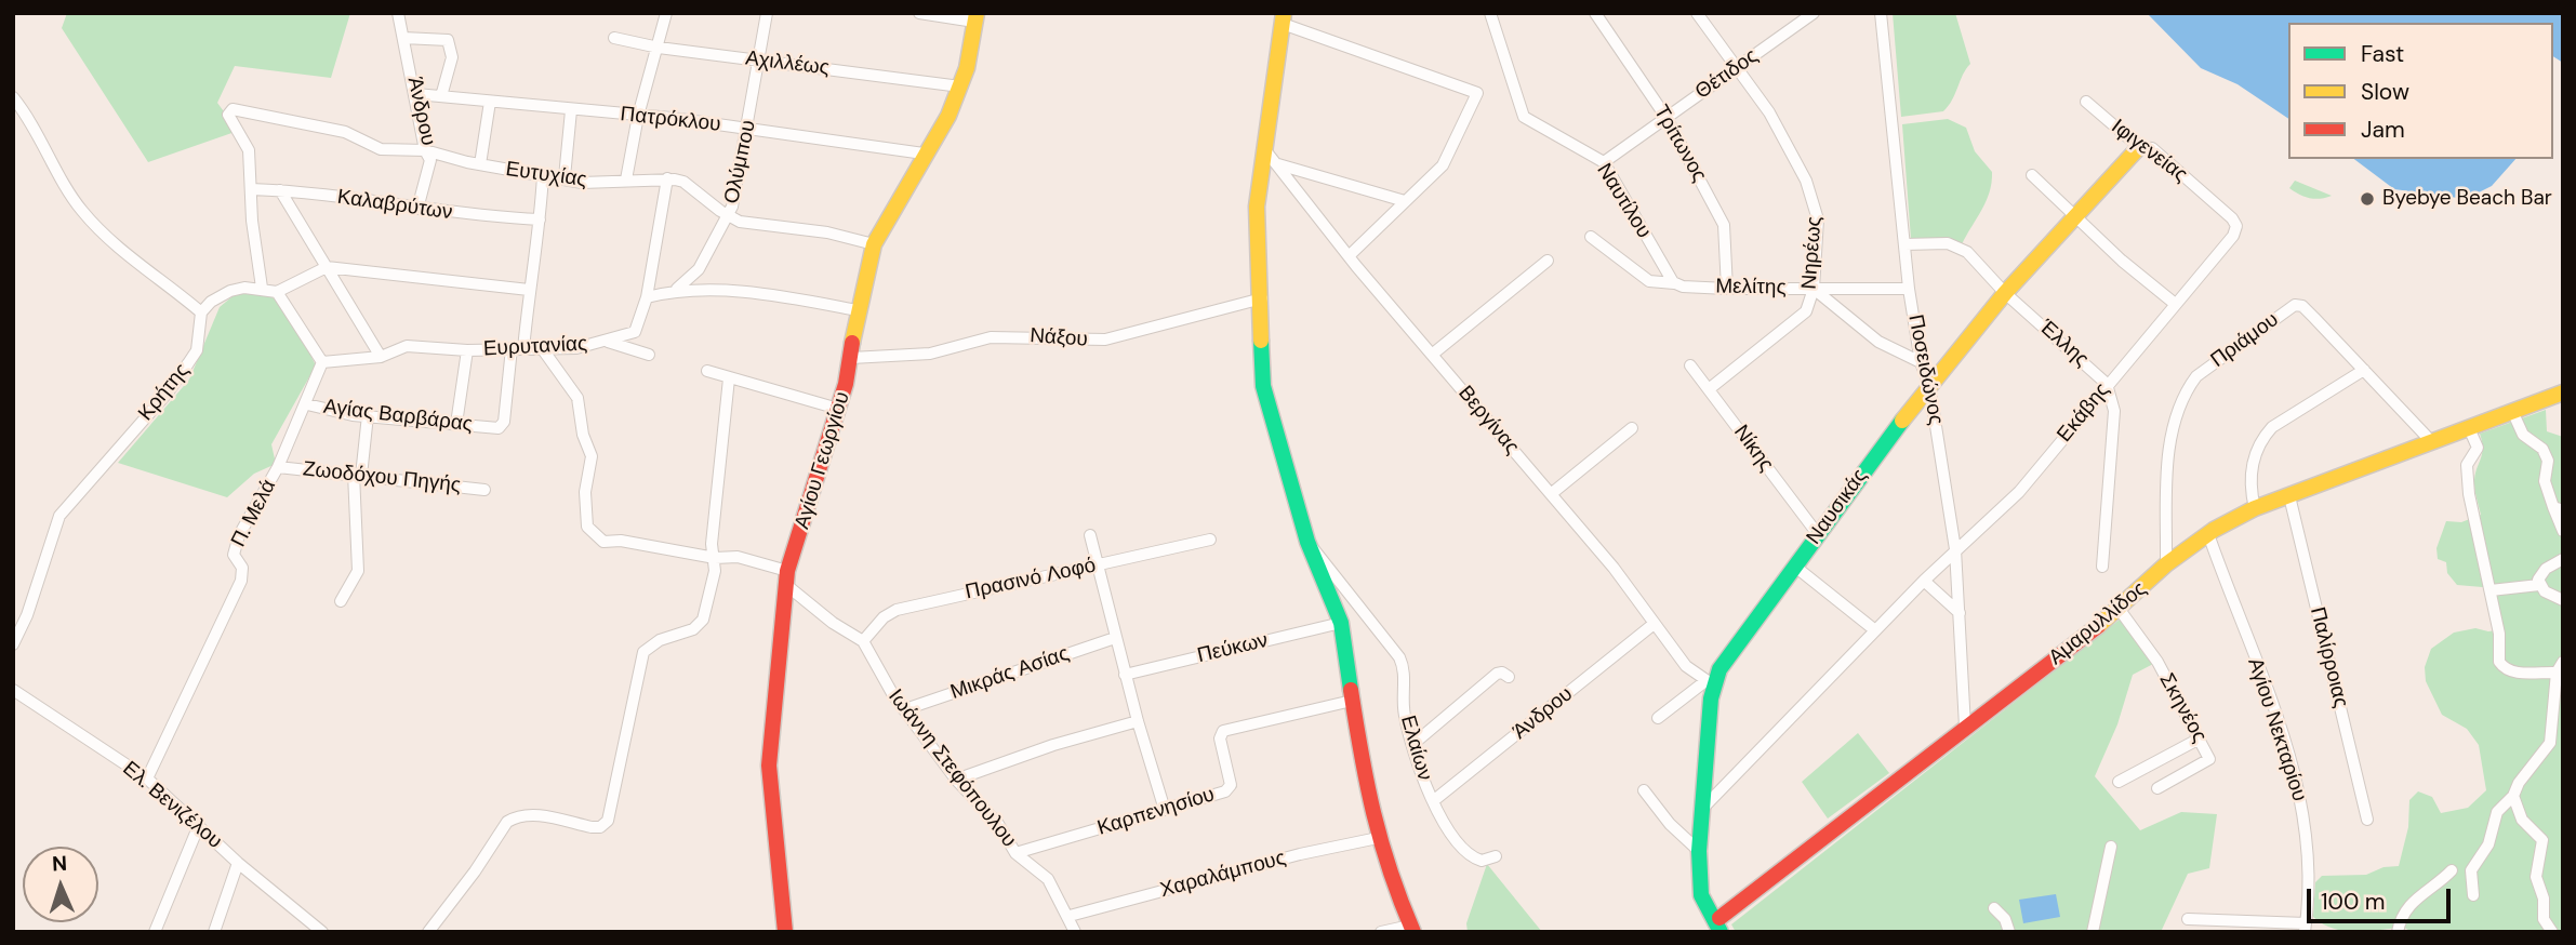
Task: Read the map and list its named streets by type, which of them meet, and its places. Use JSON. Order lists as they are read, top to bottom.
{
  "streets": {
    "street": [
      "Αχιλλέως",
      "Θέτιδος",
      "Άνδρου",
      "Πατρόκλου",
      "Τρίτωνος",
      "Ιφιγενείας",
      "Ολύμπου",
      "Ευτυχίας",
      "Ναυτίλου",
      "Καλαβρύτων",
      "Νηρέως",
      "Μελίτης",
      "Νάξου",
      "Πριάμου",
      "Έλλης",
      "Ευρυτανίας",
      "Ποσειδώνος",
      "Κρήτης",
      "Εκάβης",
      "Αγίας Βαρβάρας",
      "Βεργίνας",
      "Νίκης",
      "Αγίου Γεωργίου",
      "Ζωοδόχου Πηγής",
      "Ναυσικάς",
      "Π. Μελά",
      "Πρασινό Λοφό",
      "Αμαρυλλίδος",
      "Πεύκων",
      "Παλίρροιας",
      "Μικράς Ασίας",
      "Σκηνέος",
      "Αγίου Νεκταρίου",
      "Ελαίων",
      "Ιωάννη Στεφόπουλου",
      "Ελ. Βενιζέλου",
      "Καρπενησίου",
      "Χαραλάμπους"
    ]
  },
  "crossings": [
    ["Αχιλλέως", "Ολύμπου"],
    ["Αχιλλέως", "Αγίου Γεωργίου"],
    ["Θέτιδος", "Τρίτωνος"],
    ["Θέτιδος", "Ναυτίλου"],
    ["Θέτιδος", "Νηρέως"],
    ["Άνδρου", "Πατρόκλου"],
    ["Άνδρου", "Ευτυχίας"],
    ["Άνδρου", "Καλαβρύτων"],
    ["Άνδρου", "Βεργίνας"],
    ["Άνδρου", "Ελαίων"],
    ["Πατρόκλου", "Ολύμπου"],
    ["Πατρόκλου", "Αγίου Γεωργίου"],
    ["Τρίτωνος", "Μελίτης"],
    ["Ιφιγενείας", "Εκάβης"],
    ["Ιφιγενείας", "Ναυσικάς"],
    ["Ολύμπου", "Ευτυχίας"],
    ["Ευτυχίας", "Καλαβρύτων"],
    ["Ευτυχίας", "Αγίου Γεωργίου"],
    ["Ναυτίλου", "Μελίτης"],
    ["Νηρέως", "Μελίτης"],
    ["Νηρέως", "Νίκης"],
    ["Μελίτης", "Ποσειδώνος"],
    ["Νάξου", "Αγίου Γεωργίου"],
    ["Πριάμου", "Αμαρυλλίδος"],
    ["Έλλης", "Ποσειδώνος"],
    ["Έλλης", "Εκάβης"],
    ["Έλλης", "Ναυσικάς"],
    ["Ευρυτανίας", "Αγίας Βαρβάρας"],
    ["Ευρυτανίας", "Π. Μελά"],
    ["Ποσειδώνος", "Εκάβης"],
    ["Ποσειδώνος", "Ναυσικάς"],
    ["Ποσειδώνος", "Αμαρυλλίδος"],
    ["Εκάβης", "Ναυσικάς"],
    ["Αγίας Βαρβάρας", "Π. Μελά"],
    ["Βεργίνας", "Ναυσικάς"],
    ["Νίκης", "Ναυσικάς"],
    ["Ζωοδόχου Πηγής", "Π. Μελά"],
    ["Ναυσικάς", "Αμαρυλλίδος"],
    ["Π. Μελά", "Ελ. Βενιζέλου"],
    ["Πρασινό Λοφό", "Ιωάννη Στεφόπουλου"],
    ["Αμαρυλλίδος", "Παλίρροιας"],
    ["Αμαρυλλίδος", "Σκηνέος"],
    ["Αμαρυλλίδος", "Αγίου Νεκταρίου"],
    ["Μικράς Ασίας", "Ιωάννη Στεφόπουλου"],
    ["Ιωάννη Στεφόπουλου", "Καρπενησίου"],
    ["Ιωάννη Στεφόπουλου", "Χαραλάμπους"]
  ],
  "places": ["Byebye Beach Bar"],
  "legend": ["Fast", "Slow", "Jam"],
  "scale_bar": "100 m",
  "north": "top"
}
